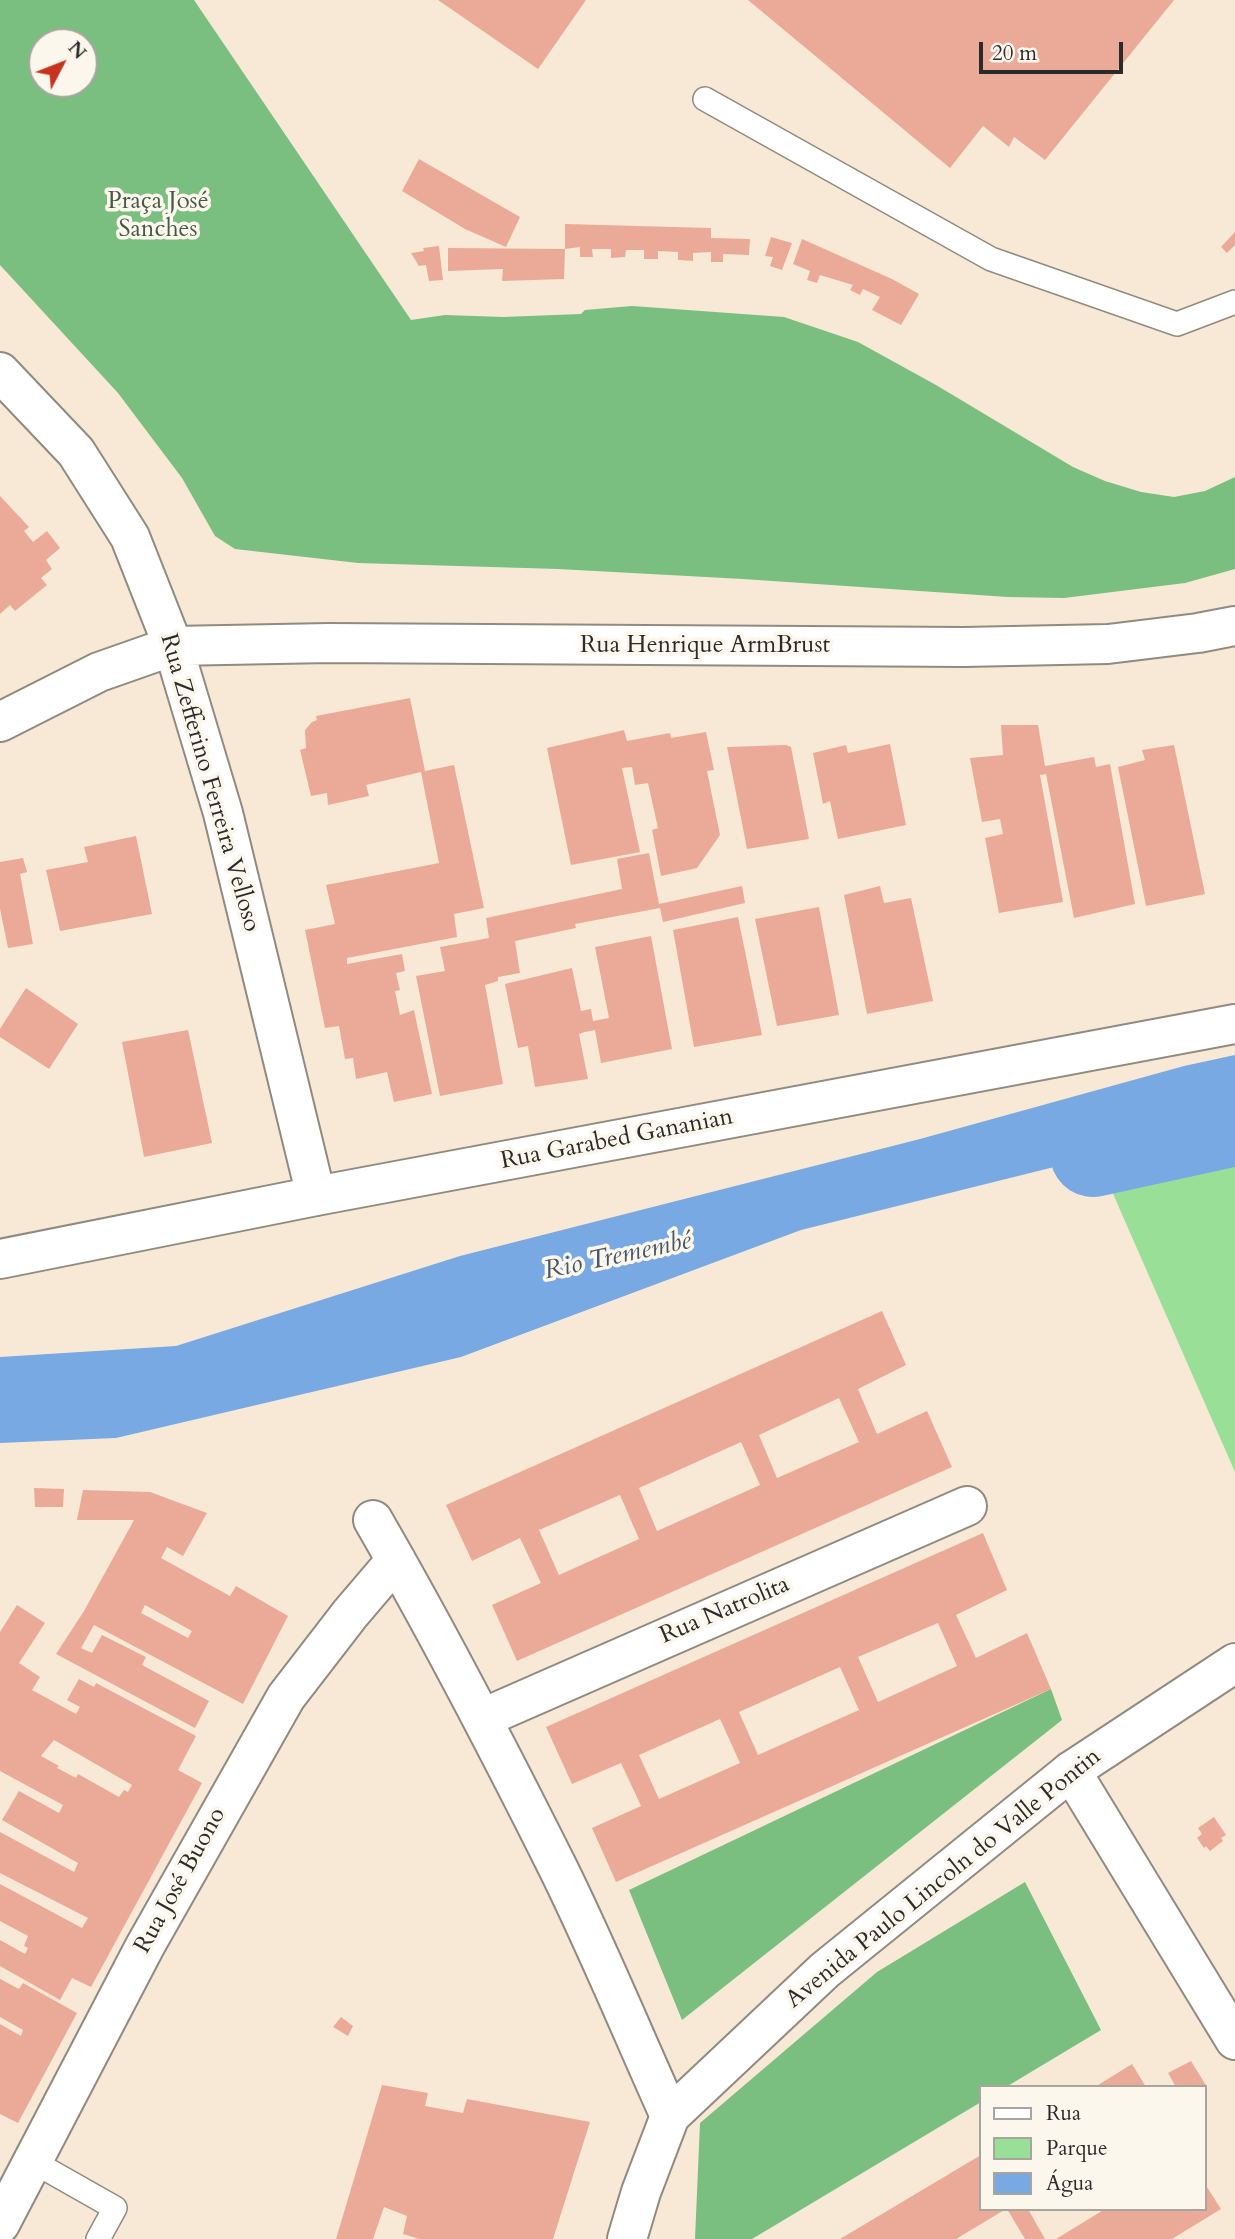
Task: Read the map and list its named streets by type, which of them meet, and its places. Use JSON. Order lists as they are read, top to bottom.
{
  "streets": {
    "street": [
      "Rua Henrique ArmBrust",
      "Rua Zefferino Ferreira Velloso",
      "Rua Garabed Gananian",
      "Rua Natrolita",
      "Avenida Paulo Lincoln do Valle Pontin",
      "Rua José Buono"
    ]
  },
  "crossings": [
    ["Rua Henrique ArmBrust", "Rua Zefferino Ferreira Velloso"],
    ["Rua Zefferino Ferreira Velloso", "Rua Garabed Gananian"]
  ],
  "water": ["Rio Tremembé"],
  "parks": ["Praça José Sanches"],
  "legend": ["Rua", "Parque", "Água"],
  "scale_bar": "20 m",
  "north": "top right"
}
